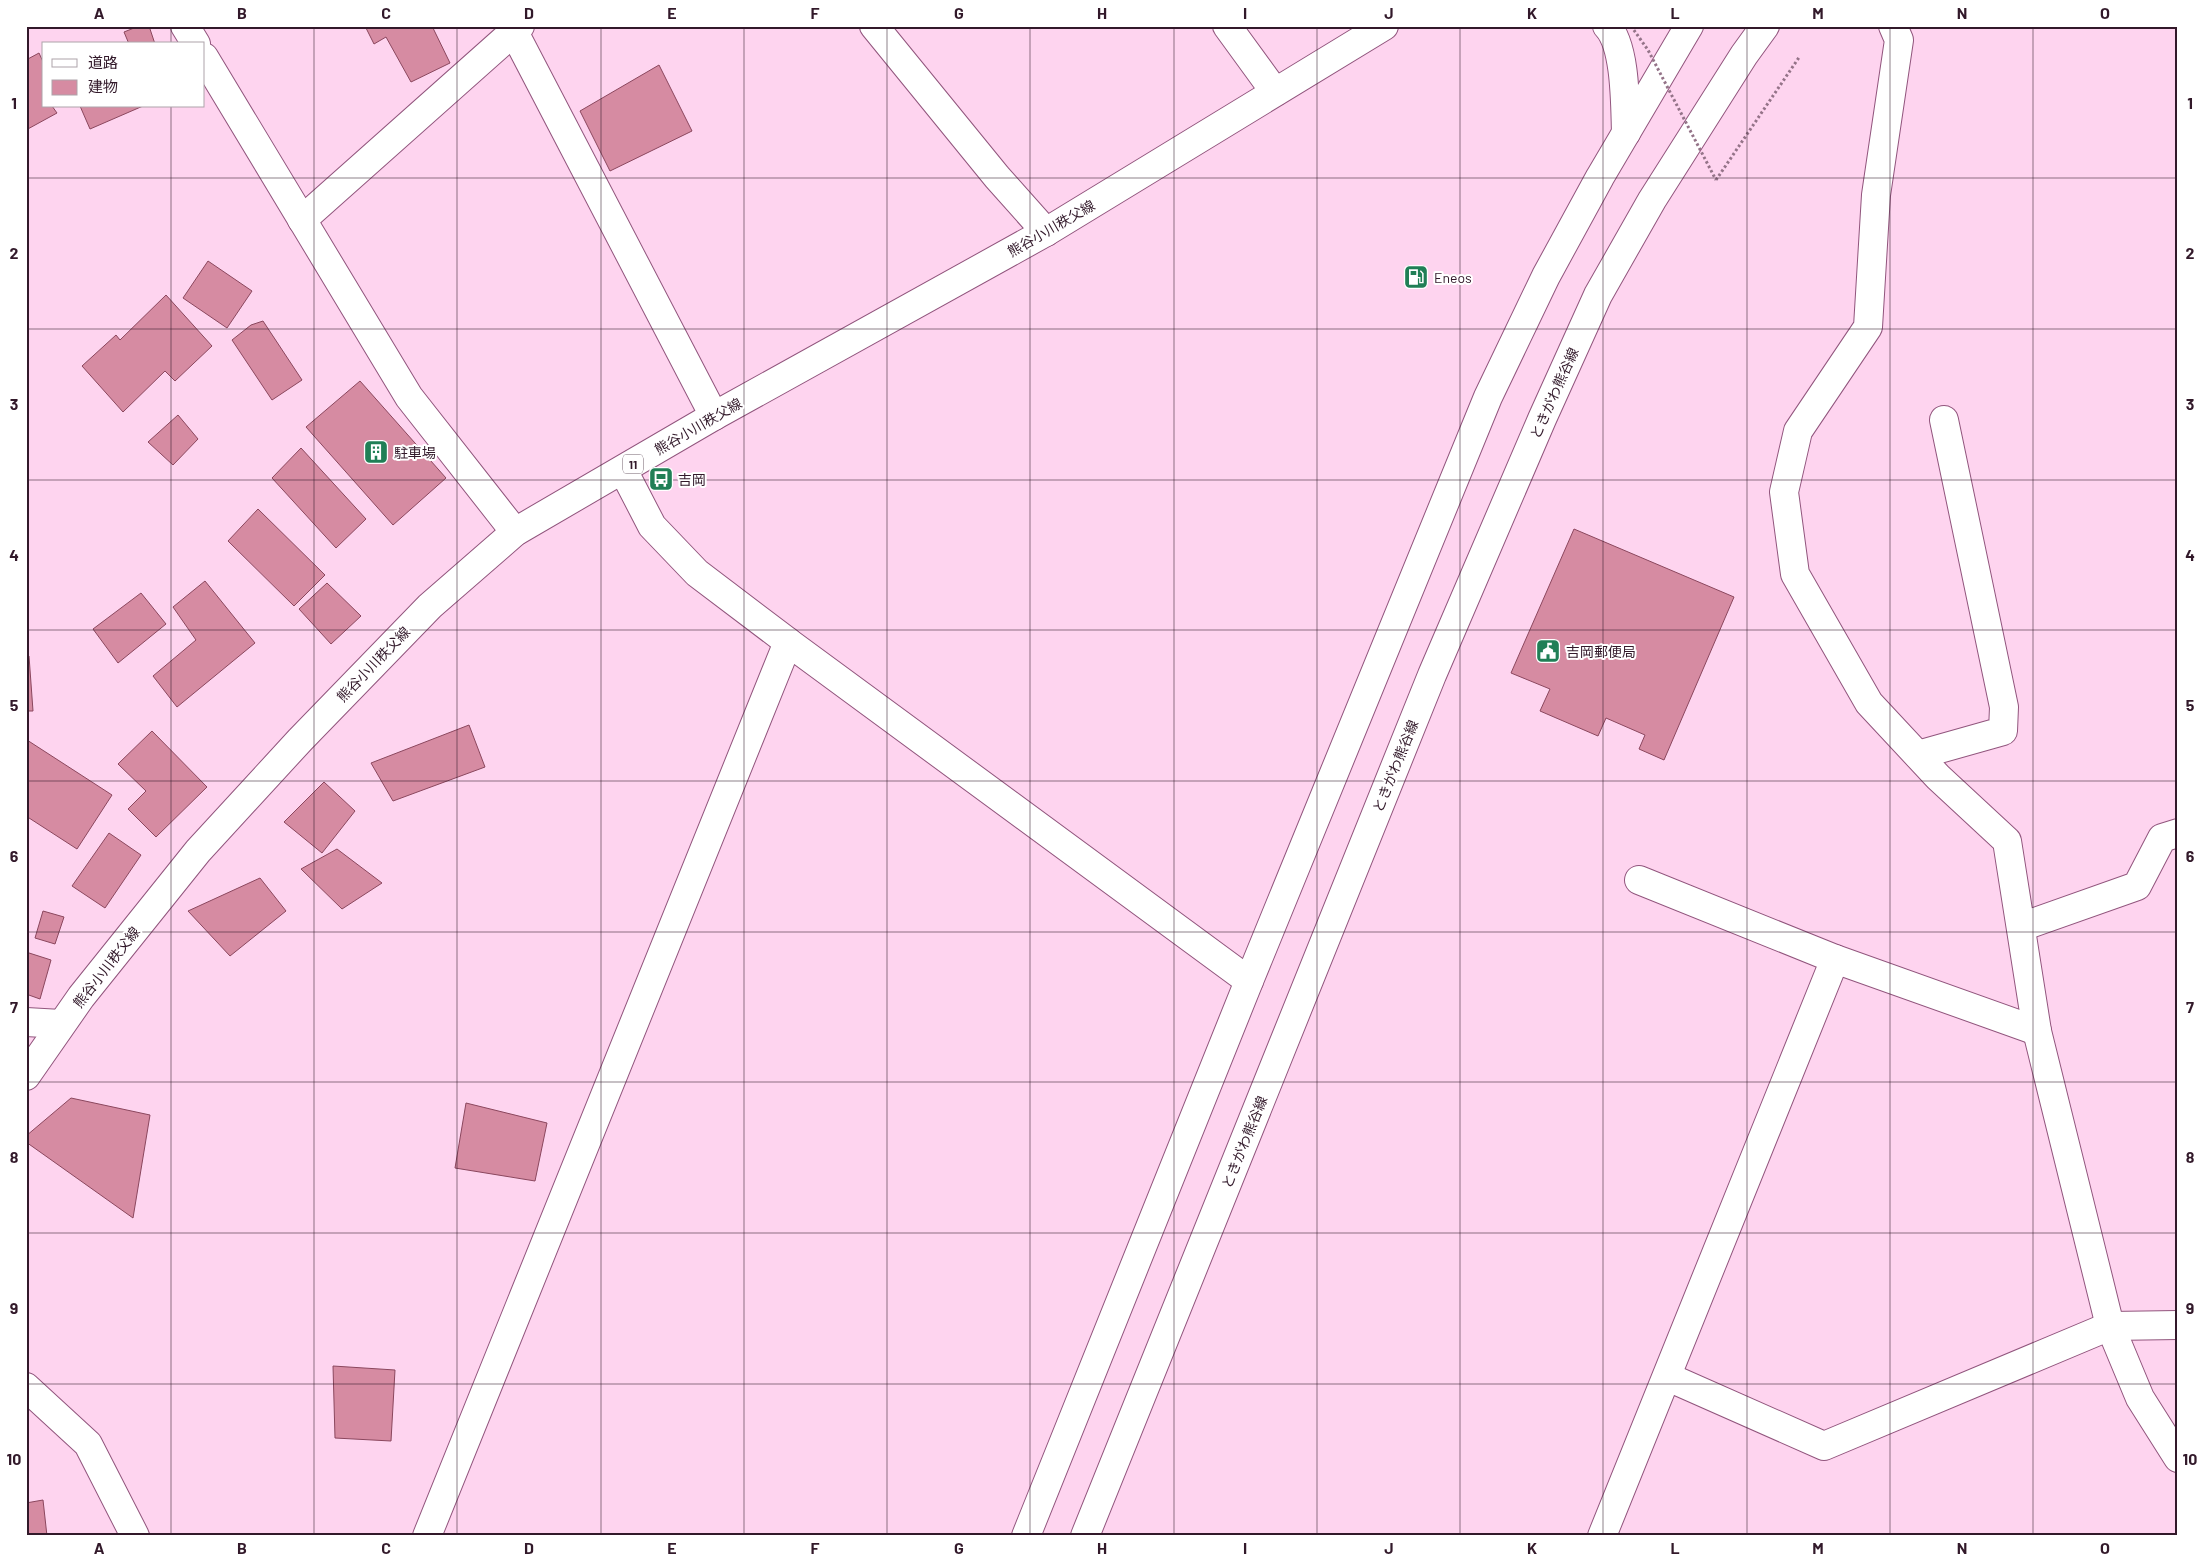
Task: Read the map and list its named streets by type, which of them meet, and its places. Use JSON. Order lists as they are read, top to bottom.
{
  "streets": {
    "street": ["熊谷小川秩父線", "ときがわ熊谷線", "11"]
  },
  "places": {
    "fuel station": ["Eneos"],
    "building": ["駐車場"],
    "bus stop": ["吉岡"],
    "public building": ["吉岡郵便局"]
  },
  "legend": ["道路", "建物"],
  "grid": {
    "columns": [
      "A",
      "B",
      "C",
      "D",
      "E",
      "F",
      "G",
      "H",
      "I",
      "J",
      "K",
      "L",
      "M",
      "N",
      "O"
    ],
    "rows": [
      "1",
      "2",
      "3",
      "4",
      "5",
      "6",
      "7",
      "8",
      "9",
      "10"
    ]
  }
}
